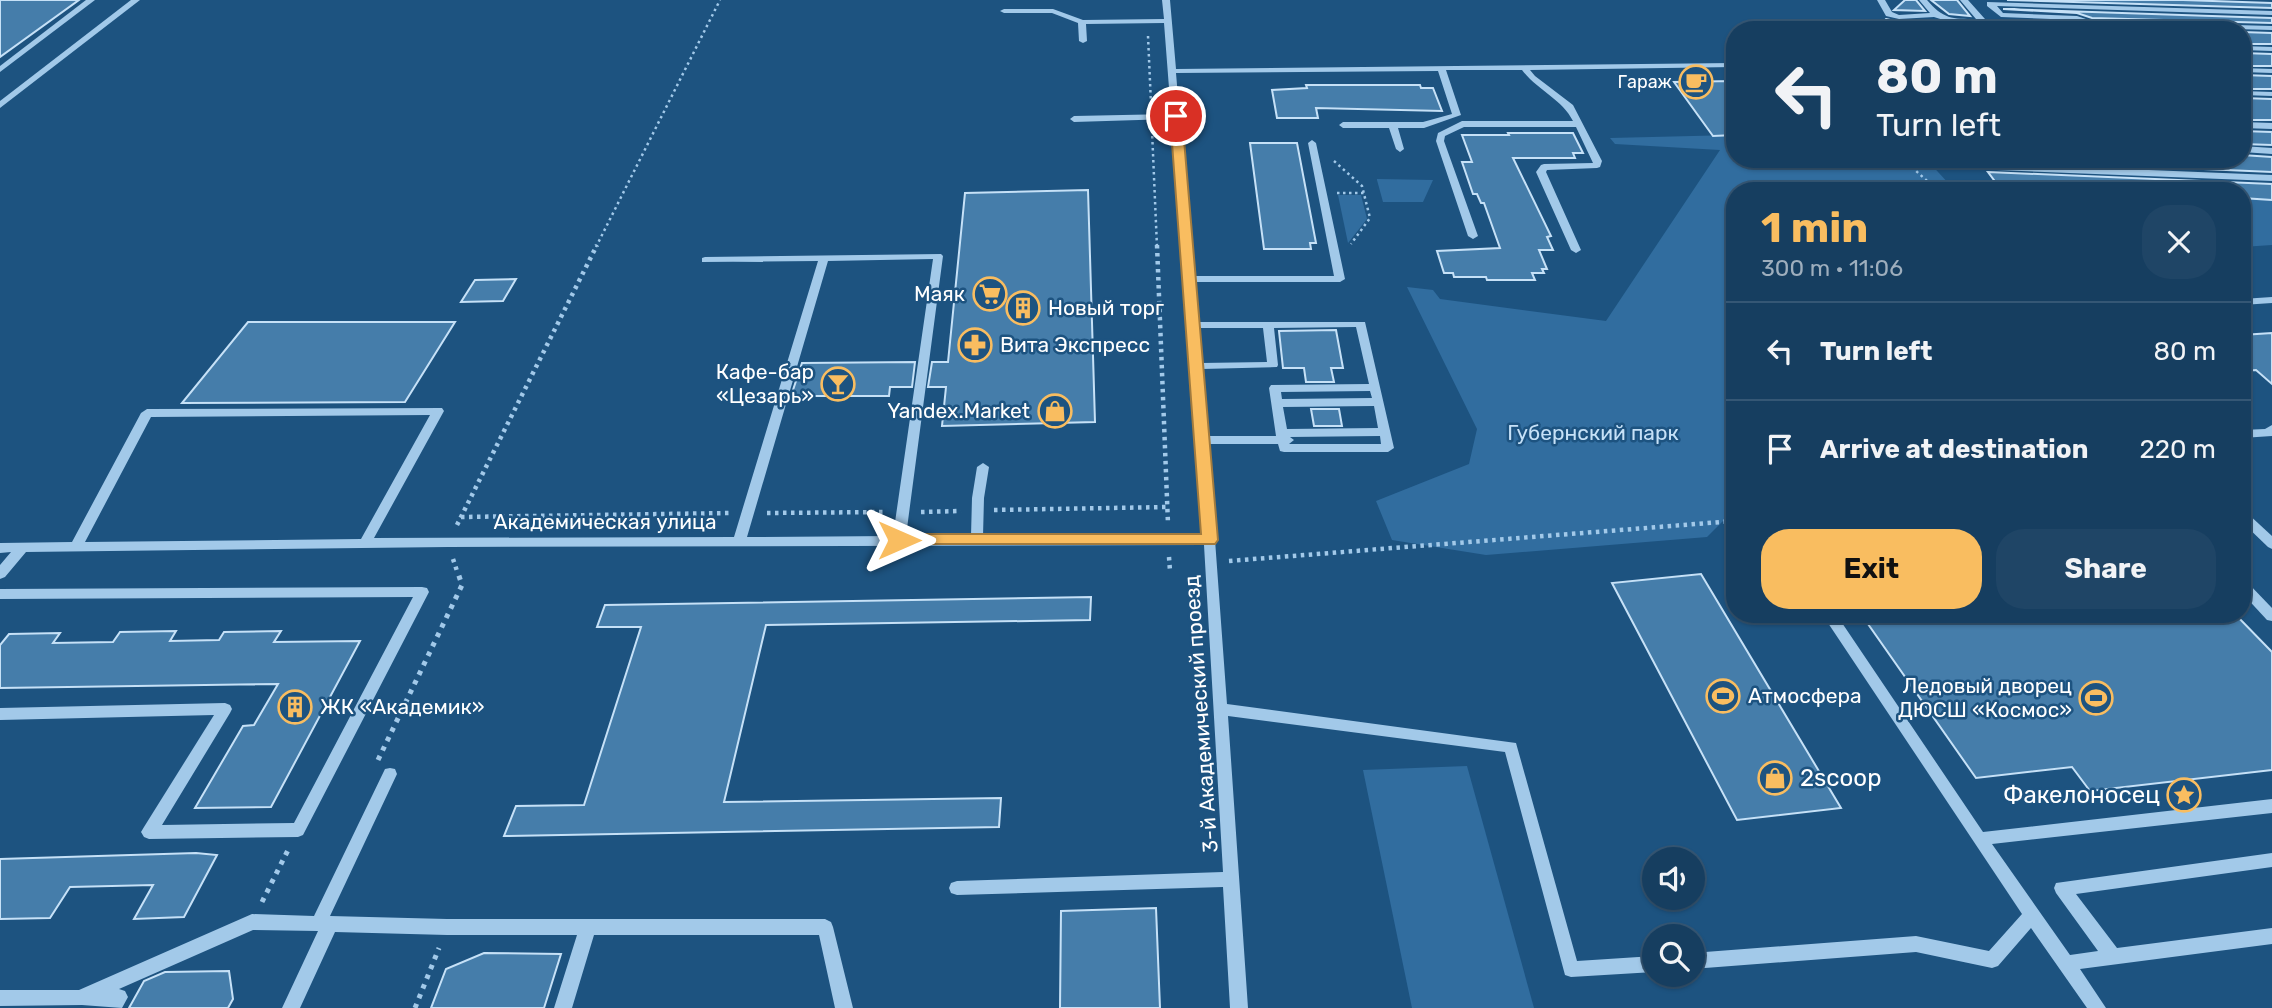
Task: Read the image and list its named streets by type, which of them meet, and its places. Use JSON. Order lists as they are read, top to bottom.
{
  "streets": {
    "street": ["Академическая улица", "3-й Академический проезд"]
  },
  "crossings": [
    ["Академическая улица", "3-й Академический проезд"]
  ],
  "parks": ["Губернский парк"],
  "places": {
    "cafe": ["Гараж"],
    "supermarket": ["Маяк"],
    "building": ["Новый торг", "ЖК «Академик»"],
    "pharmacy": ["Вита Экспресс"],
    "bar": ["Кафе-бар «Цезарь»"],
    "shop": ["Yandex.Market", "2scoop"],
    "sports": ["Атмосфера", "Ледовый дворец ДЮСШ «Космос»"],
    "place": ["Факелоносец"]
  },
  "page": {
    "turn": ["80 m", "Turn left"],
    "heading": ["1 min", "300 m · 11:06"],
    "list": [
      {
        "name": "Turn left",
        "value": "80 m"
      },
      {
        "name": "Arrive at destination",
        "value": "220 m"
      }
    ],
    "buttons": ["Exit", "Share"]
  }
}
